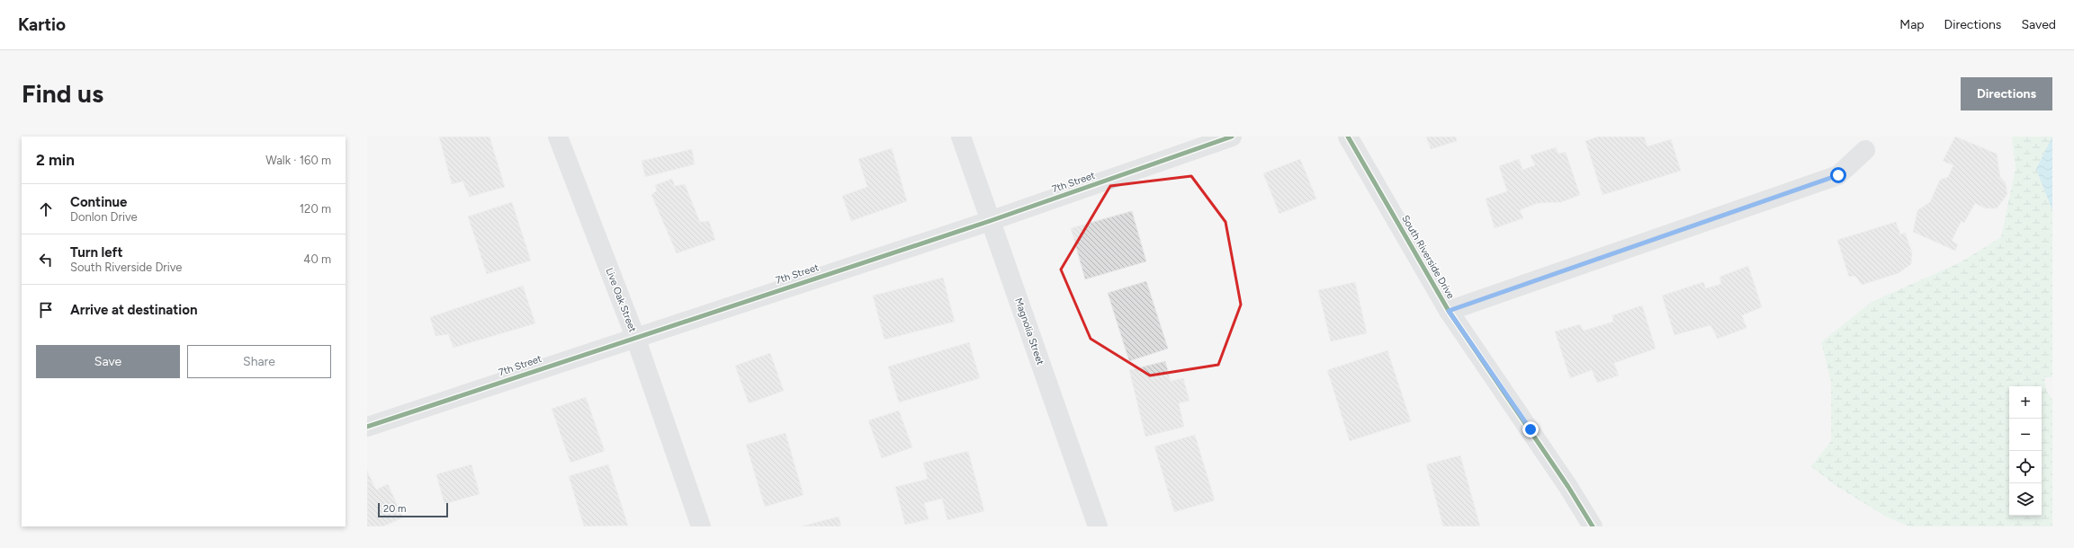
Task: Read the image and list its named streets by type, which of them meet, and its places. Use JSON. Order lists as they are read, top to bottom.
{
  "streets": {
    "street": [
      "7th Street",
      "South Riverside Drive",
      "Live Oak Street",
      "Magnolia Street"
    ]
  },
  "crossings": [
    ["7th Street", "Live Oak Street"],
    ["7th Street", "Magnolia Street"]
  ],
  "scale_bar": "20 m",
  "page": {
    "header": "Kartio",
    "nav": ["Map", "Directions", "Saved"],
    "buttons": [
      "Directions",
      ["Save", "Share"]
    ],
    "title": "Find us",
    "heading": ["2 min", "Walk · 160 m"],
    "list": [
      ["Continue", "Donlon Drive", "120 m"],
      ["Turn left", "South Riverside Drive", "40 m"],
      "Arrive at destination"
    ],
    "map_buttons": ["+", "−"],
    "scale": "20 m"
  }
}
